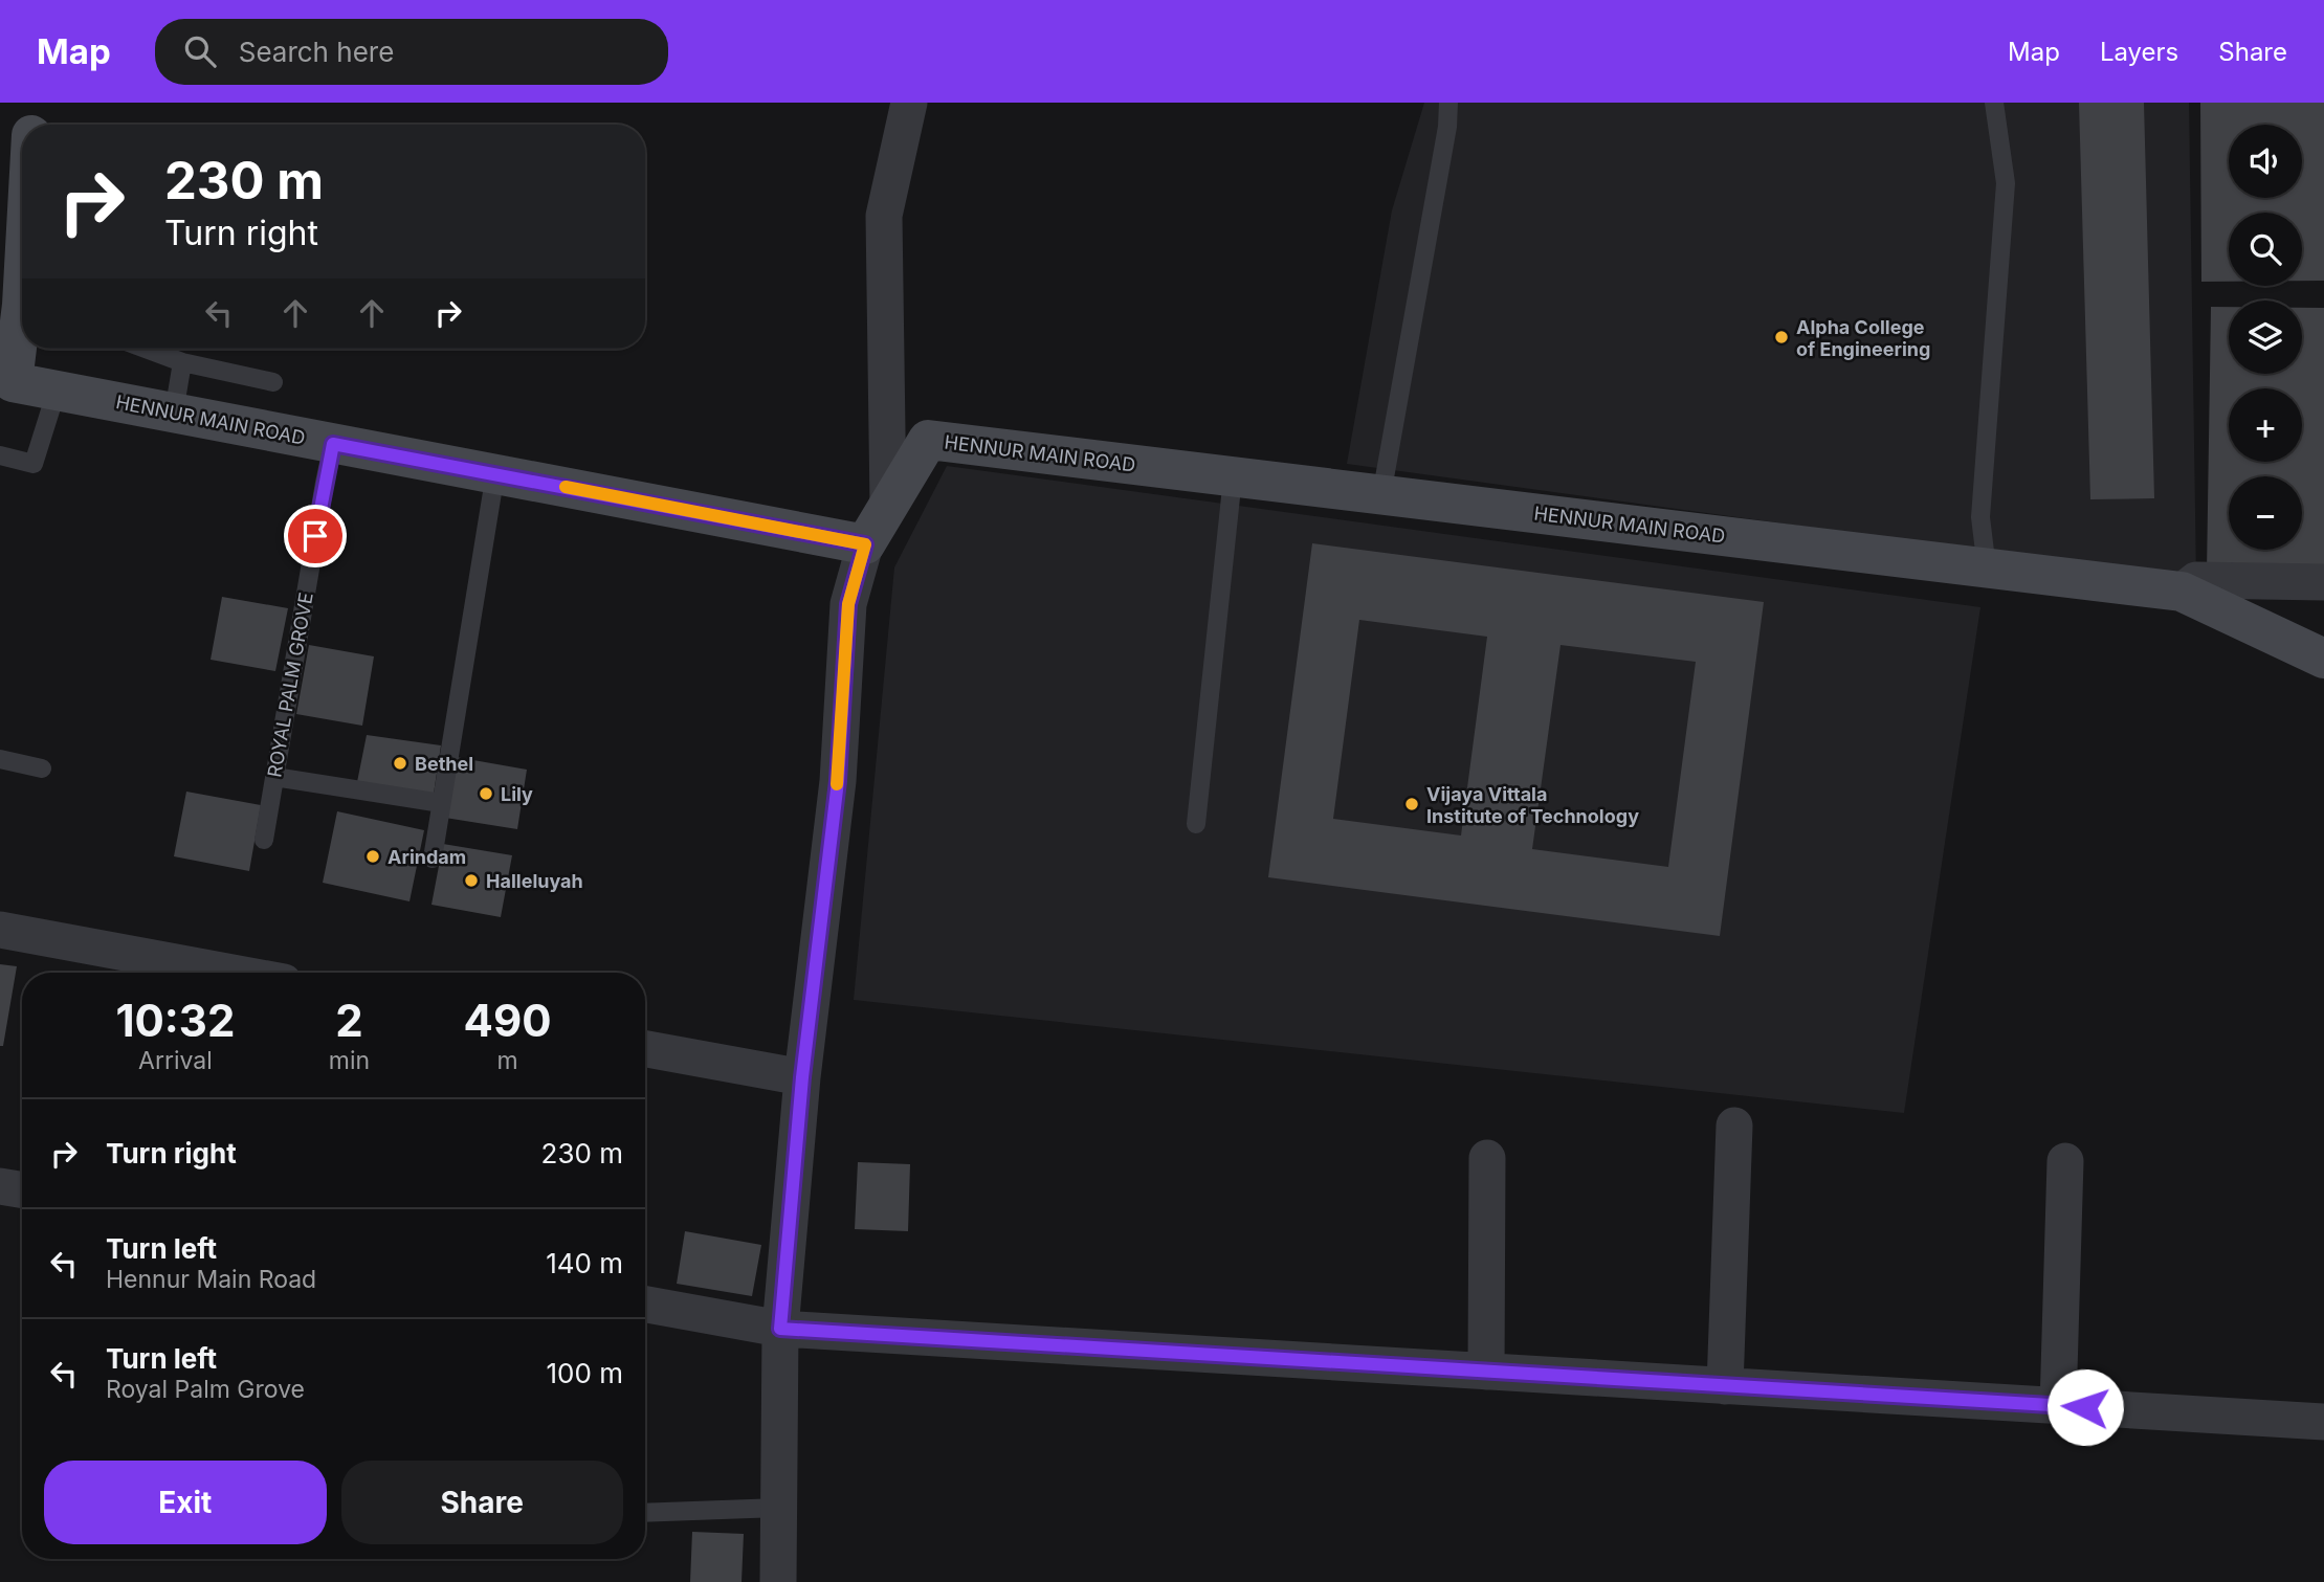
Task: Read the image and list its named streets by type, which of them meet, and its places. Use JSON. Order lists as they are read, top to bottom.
{
  "streets": {
    "main road": ["HENNUR MAIN ROAD"],
    "lane": ["ROYAL PALM GROVE"]
  },
  "crossings": [
    ["HENNUR MAIN ROAD", "ROYAL PALM GROVE"]
  ],
  "places": [
    "Alpha College of Engineering",
    "Bethel",
    "Lily",
    "Vijaya Vittala Institute of Technology",
    "Arindam",
    "Halleluyah"
  ],
  "page": {
    "header": "Map",
    "search": "Search here",
    "nav": ["Map", "Layers", "Share"],
    "map_buttons": ["+", "−"],
    "turn": ["230 m", "Turn right"],
    "eta": [
      "10:32",
      "Arrival",
      "2",
      "min",
      "490",
      "m"
    ],
    "list": [
      {
        "name": "Turn right",
        "value": "230 m"
      },
      {
        "name": "Turn left",
        "note": "Hennur Main Road",
        "value": "140 m"
      },
      {
        "name": "Turn left",
        "note": "Royal Palm Grove",
        "value": "100 m"
      }
    ],
    "buttons": ["Exit", "Share"]
  }
}
